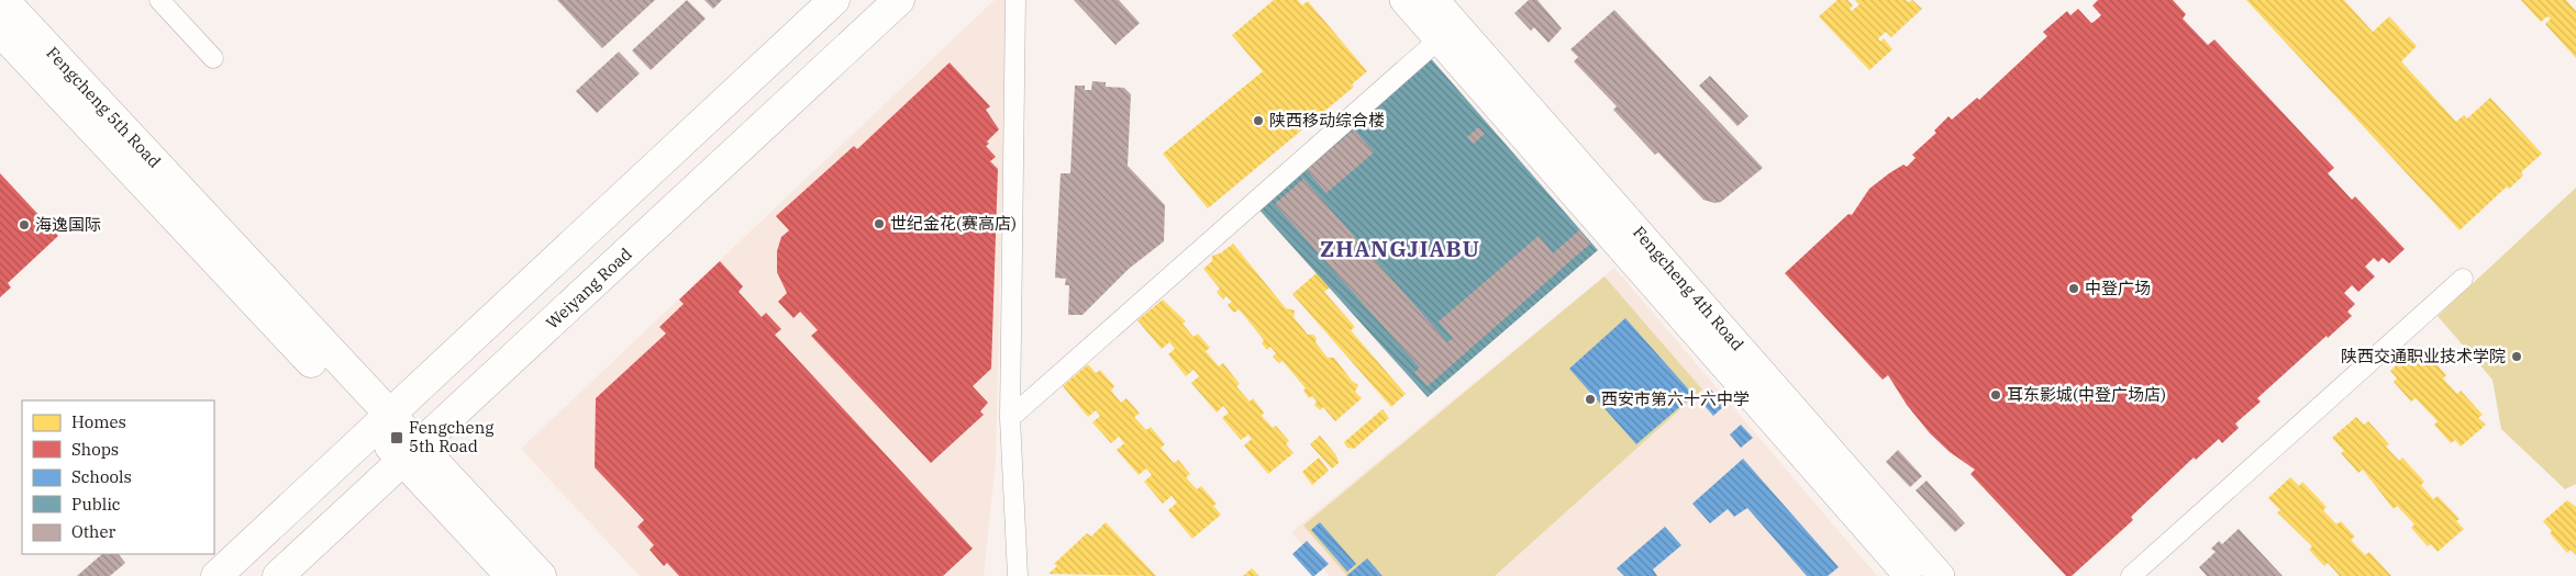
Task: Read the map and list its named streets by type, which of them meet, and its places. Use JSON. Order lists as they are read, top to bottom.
{
  "streets": {
    "main road": ["Fengcheng 5th Road", "Weiyang Road"],
    "street": ["Fengcheng 4th Road"]
  },
  "crossings": [
    ["Fengcheng 5th Road", "Weiyang Road"]
  ],
  "districts": ["ZHANGJIABU"],
  "places": {
    "other": [
      "陕西移动综合楼",
      "世纪金花(赛高店)",
      "海逸国际",
      "中登广场",
      "陕西交通职业技术学院",
      "耳东影城(中登广场店)",
      "西安市第六十六中学"
    ],
    "transit": ["Fengcheng 5th Road"]
  },
  "legend": [
    "Homes",
    "Shops",
    "Schools",
    "Public",
    "Other"
  ]
}
